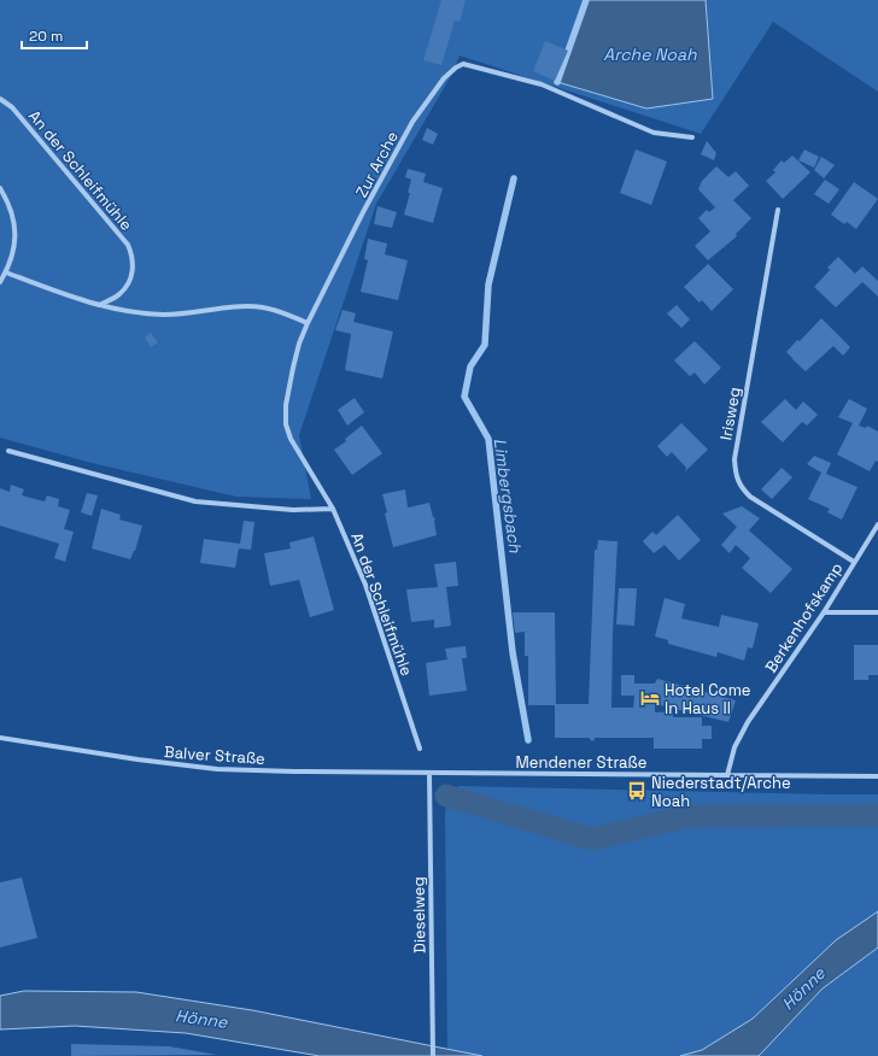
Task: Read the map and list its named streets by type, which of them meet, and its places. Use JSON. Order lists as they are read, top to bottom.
{
  "streets": {
    "street": [
      "Zur Arche",
      "An der Schleifmühle",
      "Irisweg",
      "Berkenhofskamp",
      "Balver Straße",
      "Mendener Straße",
      "Dieselweg"
    ]
  },
  "crossings": [
    ["Zur Arche", "An der Schleifmühle"],
    ["Irisweg", "Berkenhofskamp"],
    ["Berkenhofskamp", "Mendener Straße"],
    ["Balver Straße", "Mendener Straße"],
    ["Balver Straße", "Dieselweg"],
    ["Mendener Straße", "Dieselweg"]
  ],
  "water": ["Arche Noah", "Limbergsbach", "Hönne"],
  "places": {
    "hotel": ["Hotel Come In Haus II"],
    "bus stop": ["Niederstadt/Arche Noah"]
  },
  "scale_bar": "20 m"
}
